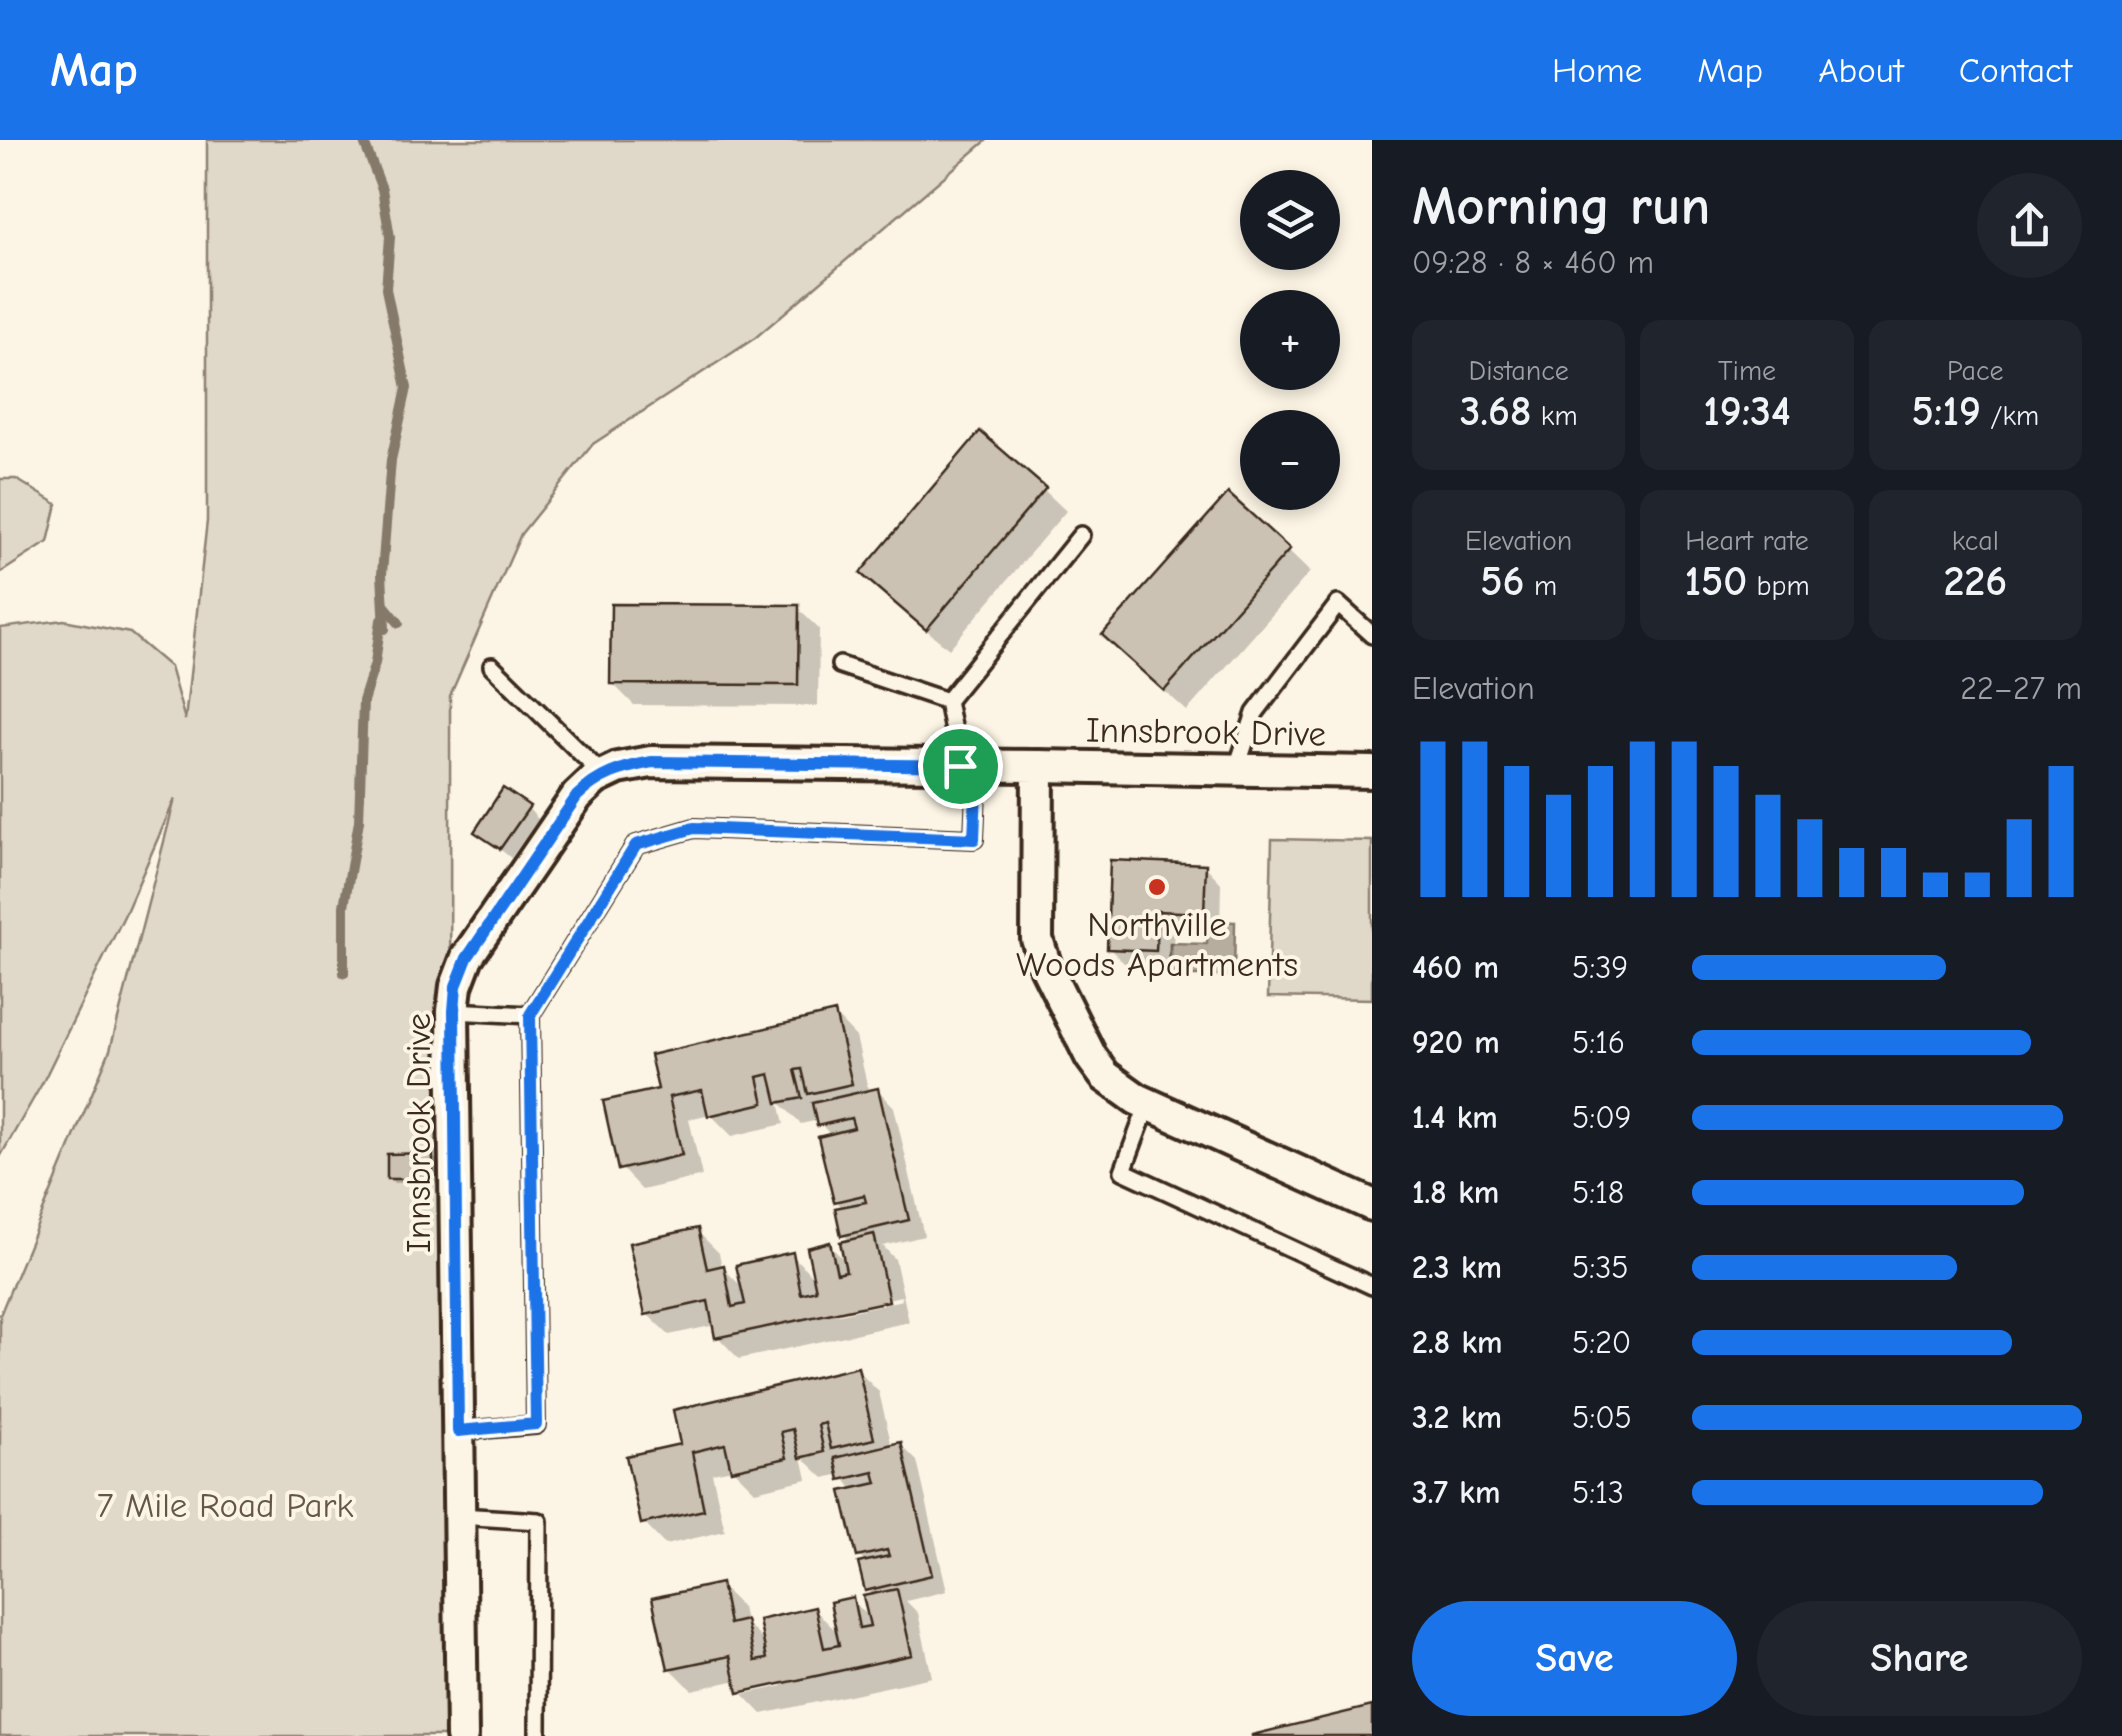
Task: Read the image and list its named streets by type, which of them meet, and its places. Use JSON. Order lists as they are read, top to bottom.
{
  "streets": {
    "street": ["Innsbrook Drive"]
  },
  "parks": ["7 Mile Road Park"],
  "places": ["Northville Woods Apartments"],
  "page": {
    "header": "Map",
    "nav": [
      "Home",
      "Map",
      "About",
      "Contact"
    ],
    "heading": ["Morning run", "09:28 · 8 × 460 m"],
    "map_buttons": ["+", "−"],
    "stats": [
      ["Distance", "3.68 km"],
      ["Time", "19:34"],
      ["Pace", "5:19 /km"],
      ["Elevation", "56 m"],
      ["Heart rate", "150 bpm"],
      ["kcal", "226"]
    ],
    "chart": ["Elevation", "22–27 m"],
    "list": [
      {
        "name": "460 m",
        "note": "5:39"
      },
      {
        "name": "920 m",
        "note": "5:16"
      },
      {
        "name": "1.4 km",
        "note": "5:09"
      },
      {
        "name": "1.8 km",
        "note": "5:18"
      },
      {
        "name": "2.3 km",
        "note": "5:35"
      },
      {
        "name": "2.8 km",
        "note": "5:20"
      },
      {
        "name": "3.2 km",
        "note": "5:05"
      },
      {
        "name": "3.7 km",
        "note": "5:13"
      }
    ],
    "buttons": ["Save", "Share"]
  }
}
